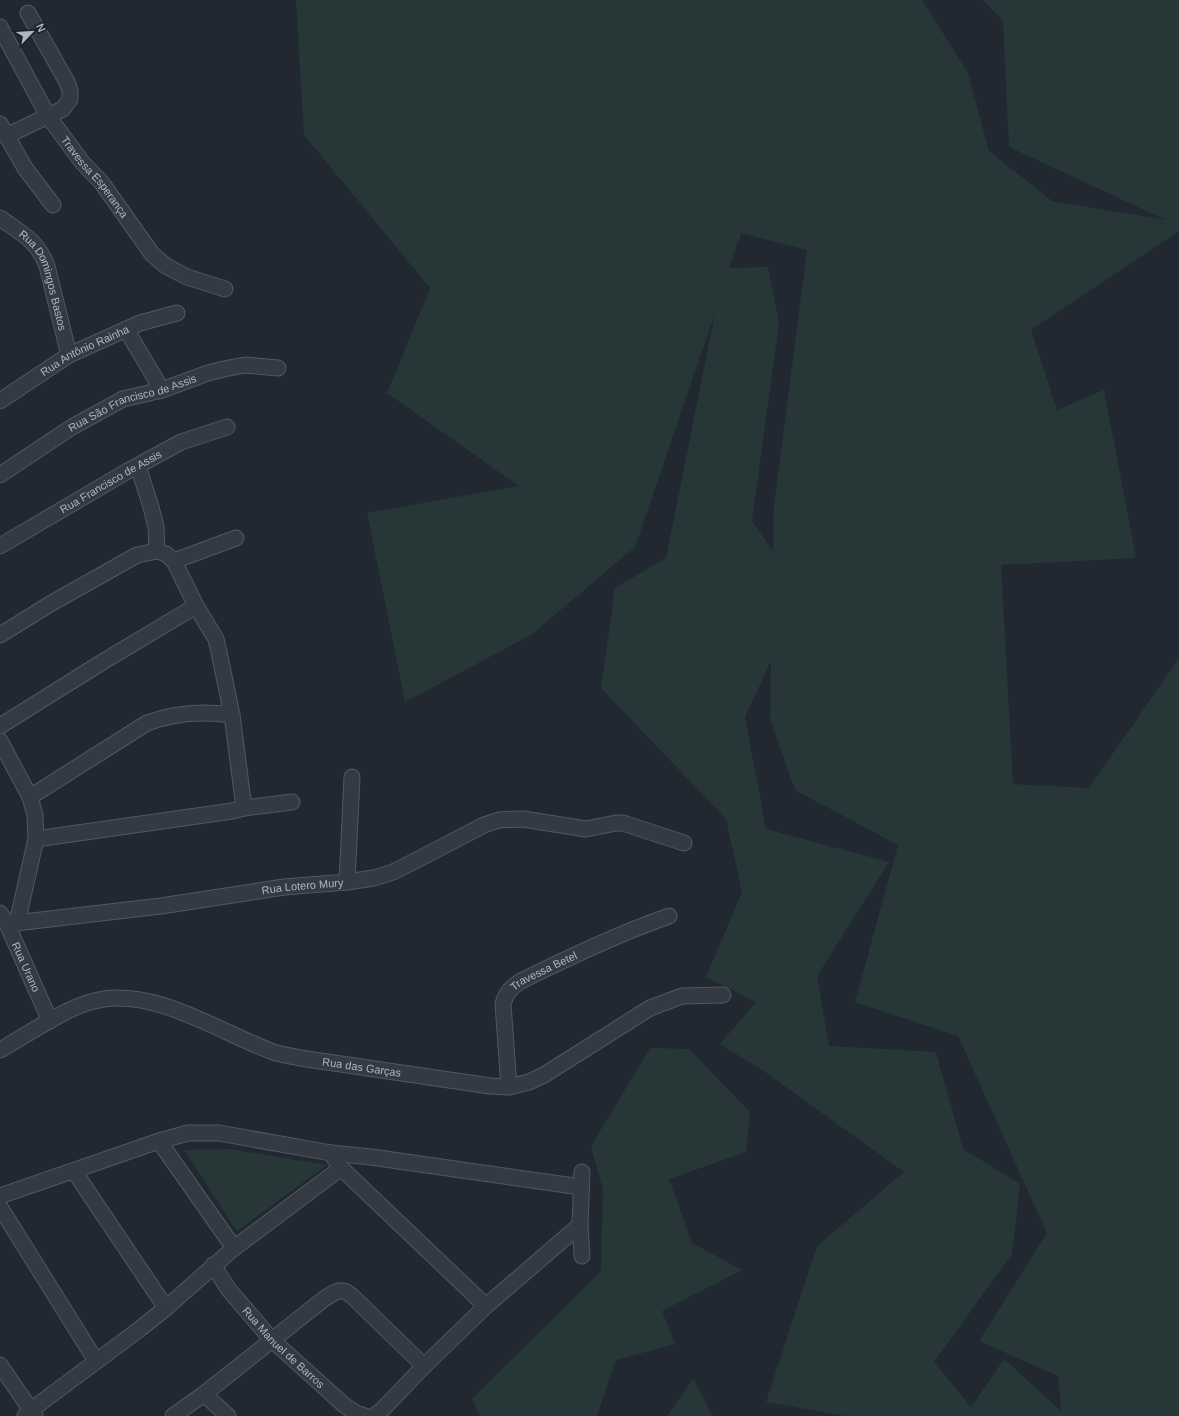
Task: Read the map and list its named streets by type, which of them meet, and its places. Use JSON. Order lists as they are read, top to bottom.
{
  "streets": {
    "street": [
      "Travessa Esperança",
      "Rua Domingos Bastos",
      "Rua Antônio Rainha",
      "Rua São Francisco de Assis",
      "Rua Francisco de Assis",
      "Rua Lotero Mury",
      "Rua Urano",
      "Travessa Betel",
      "Rua das Garças",
      "Rua Manuel de Barros"
    ]
  },
  "crossings": [
    ["Rua Domingos Bastos", "Rua Antônio Rainha"],
    ["Rua Lotero Mury", "Rua Urano"],
    ["Rua Urano", "Rua das Garças"],
    ["Travessa Betel", "Rua das Garças"]
  ],
  "north": "top right"
}
